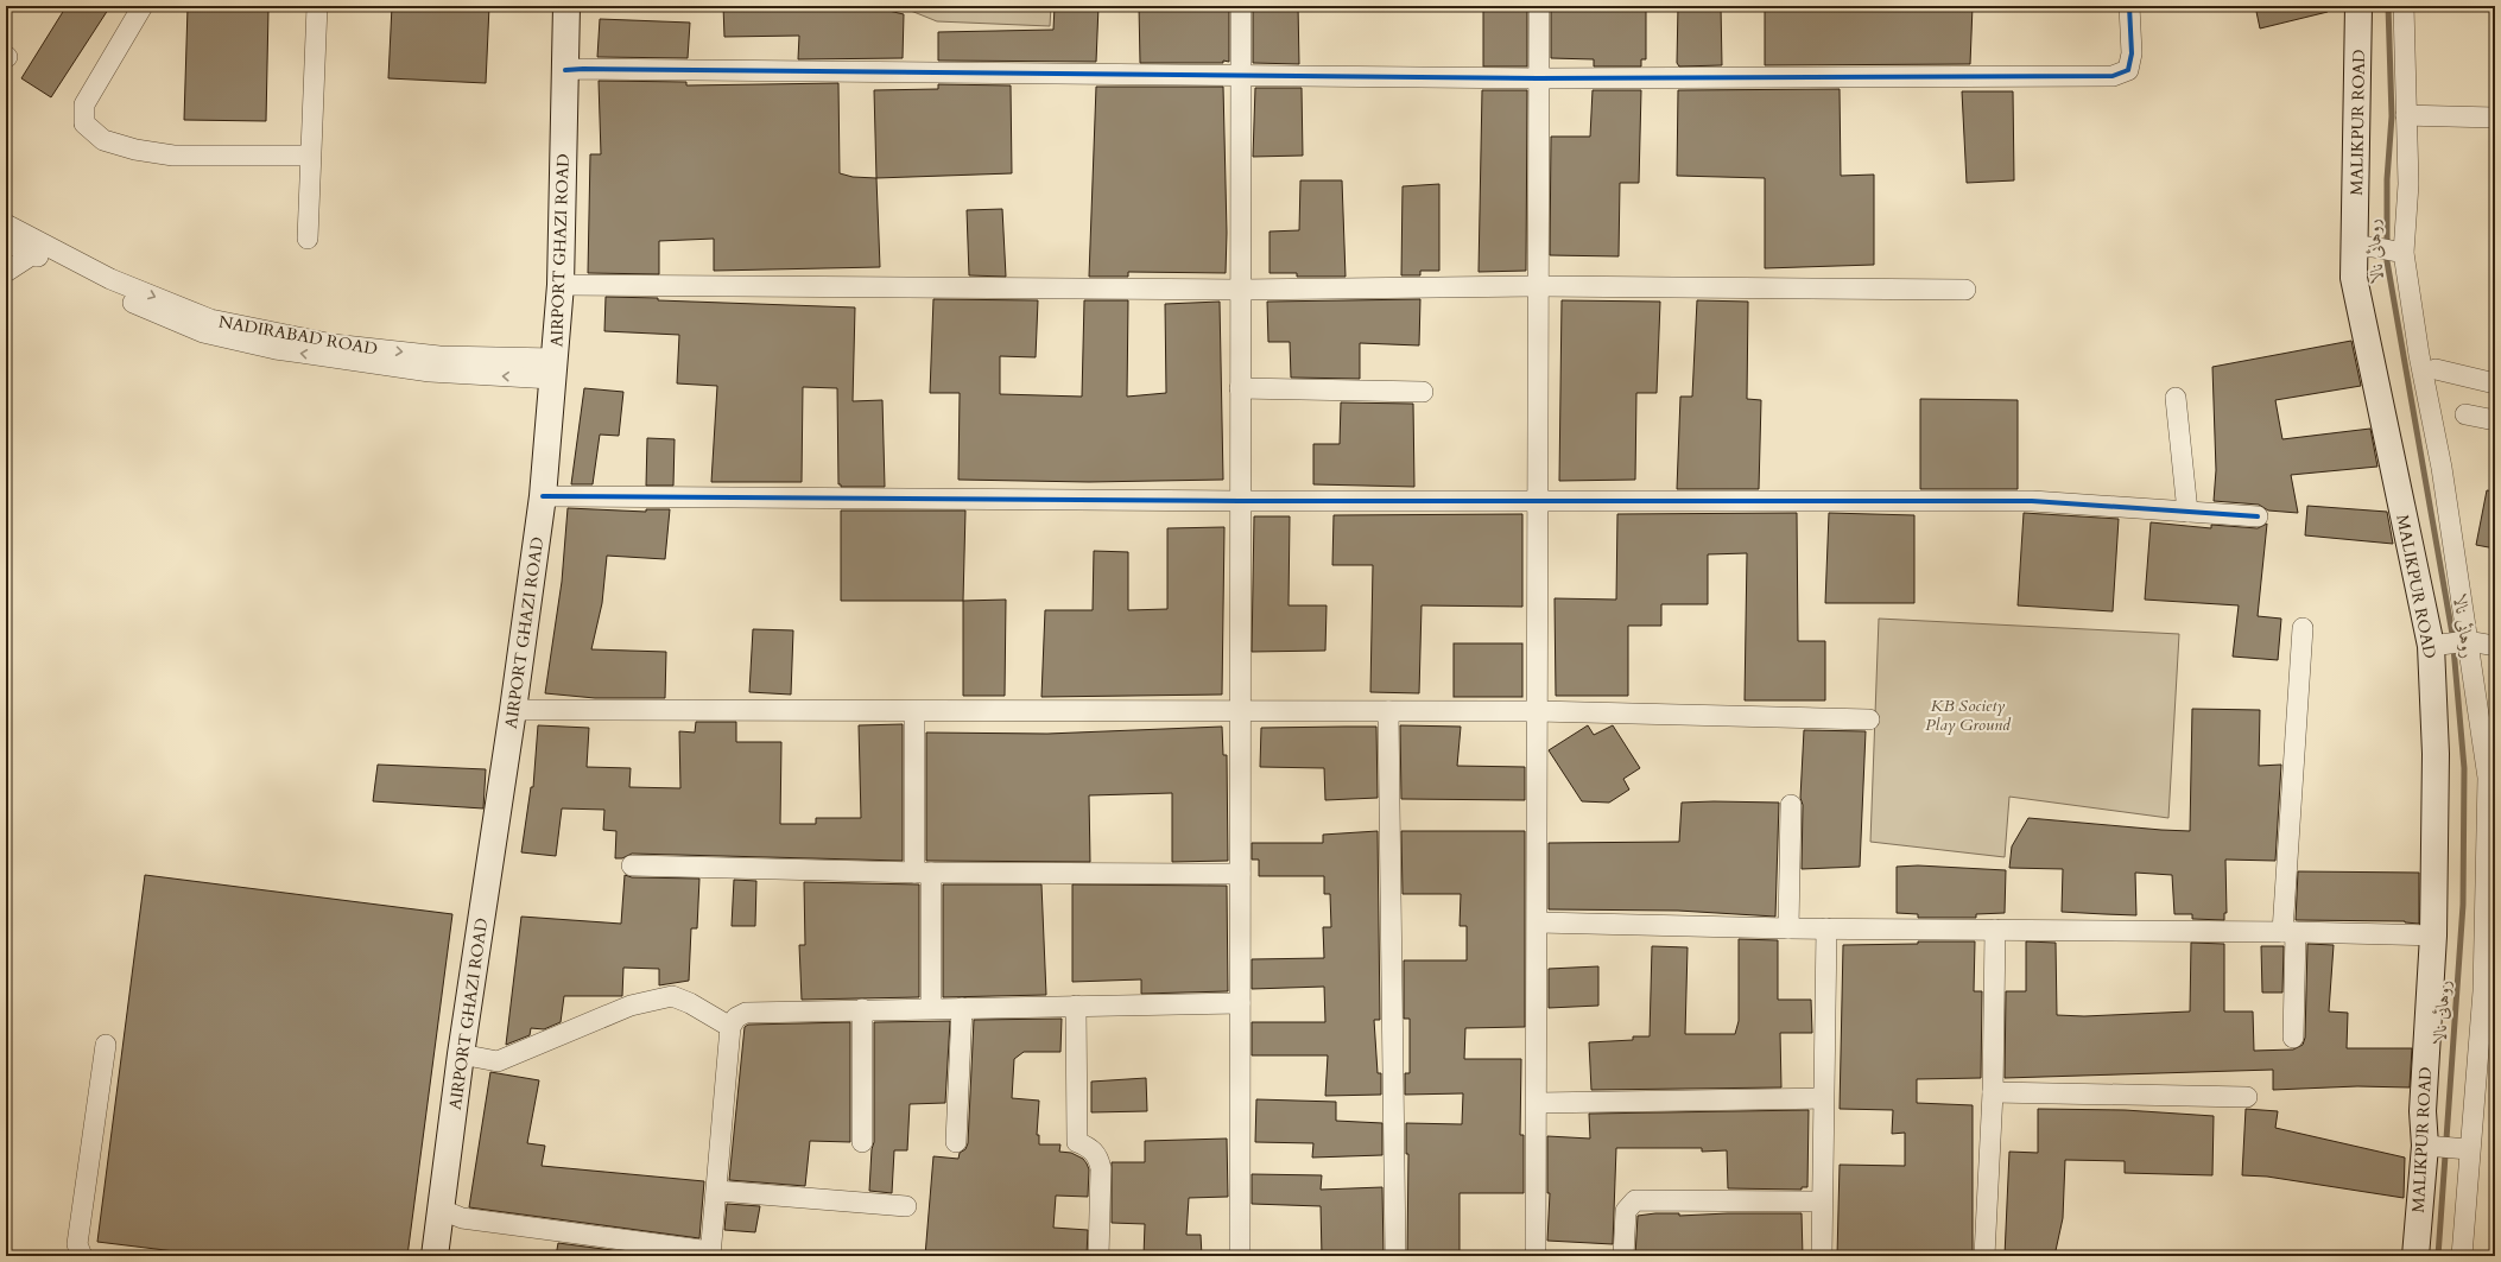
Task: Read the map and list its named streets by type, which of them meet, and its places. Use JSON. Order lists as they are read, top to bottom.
{
  "streets": {
    "street": ["MALIKPUR ROAD", "AIRPORT GHAZI ROAD", "NADIRABAD ROAD"]
  },
  "crossings": [
    ["AIRPORT GHAZI ROAD", "NADIRABAD ROAD"]
  ],
  "water": ["روہائی نالا"],
  "parks": ["KB Society Play Ground"]
}
